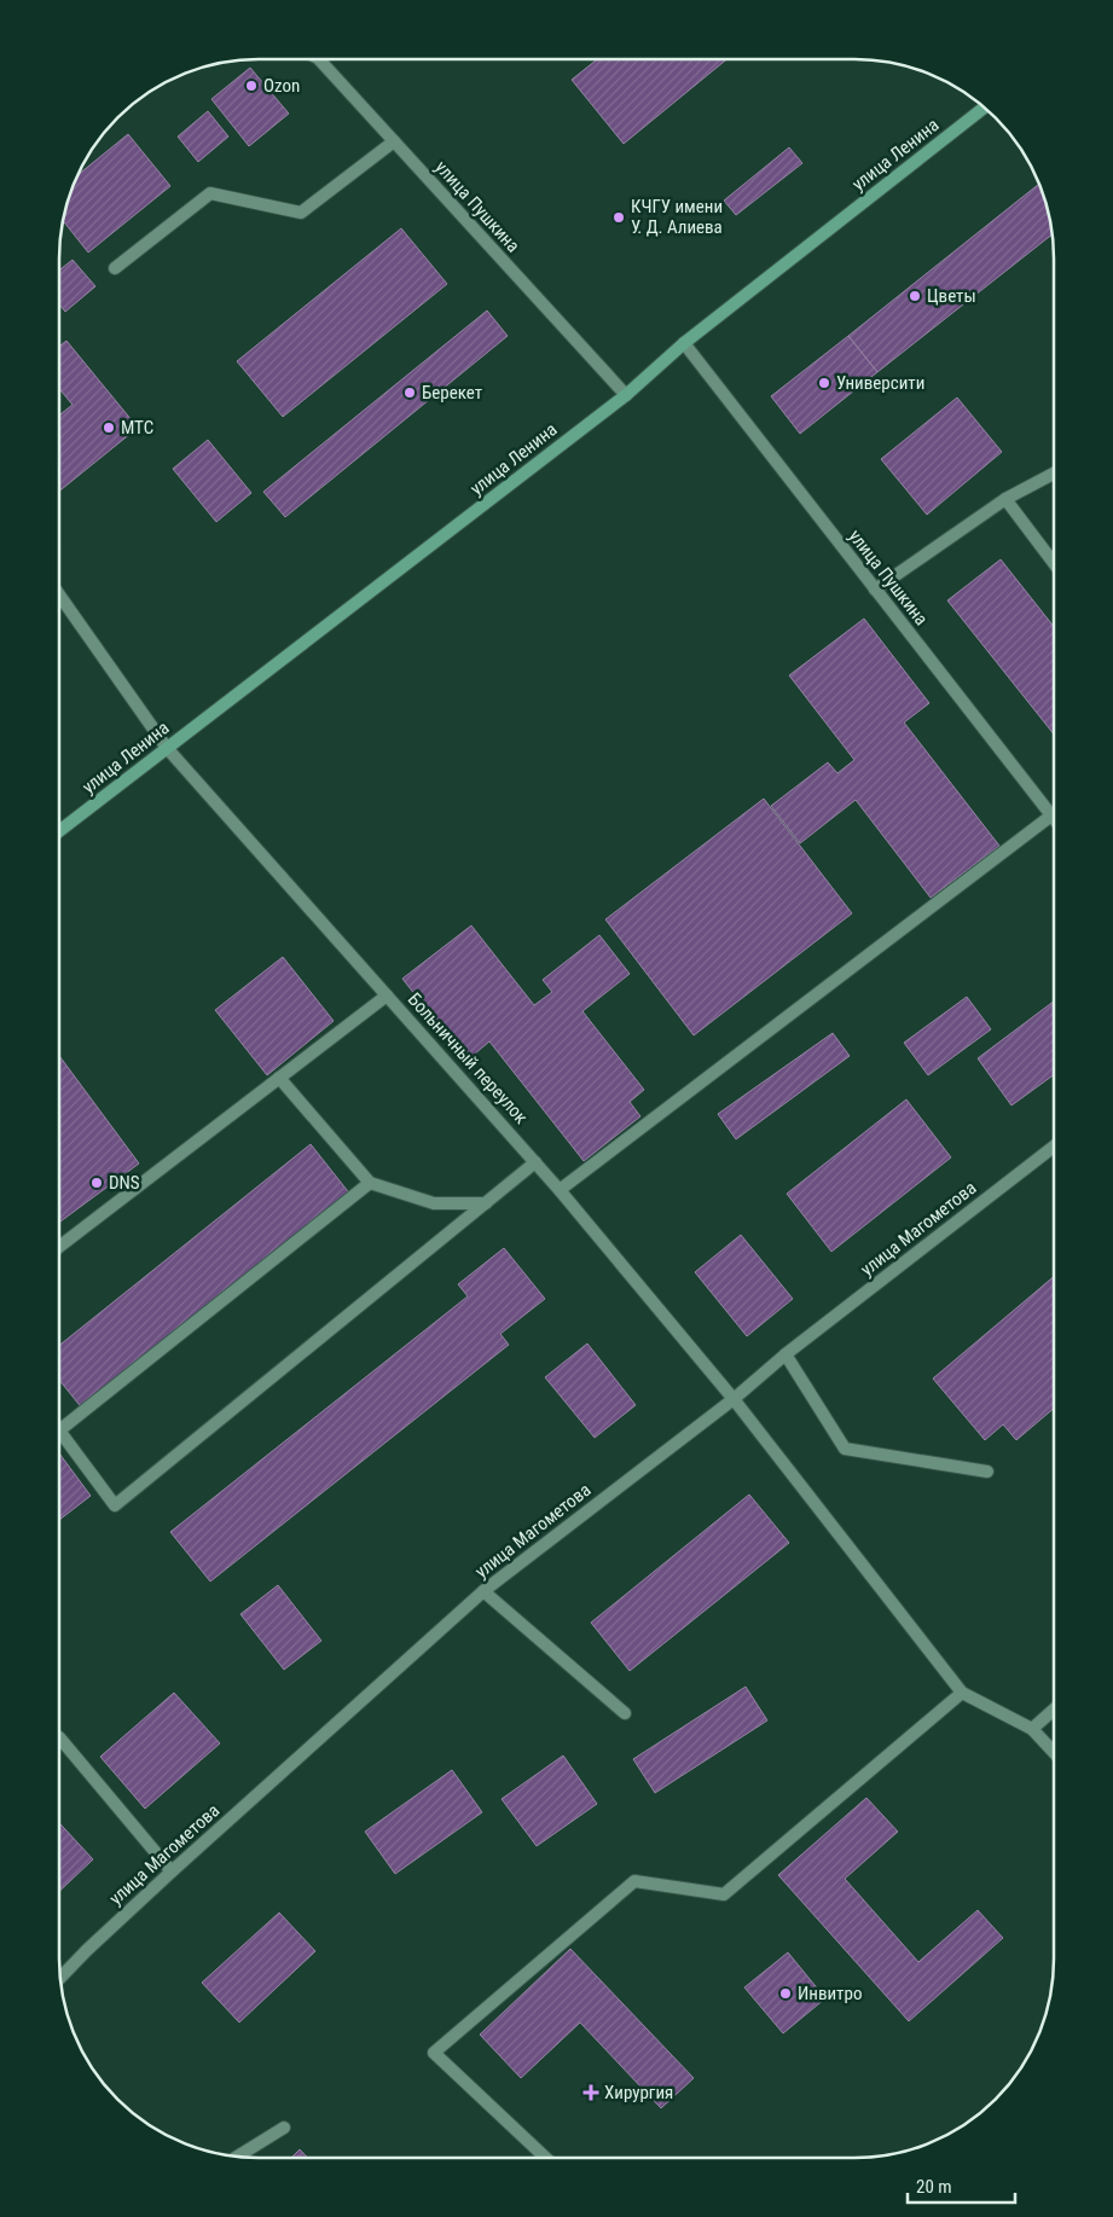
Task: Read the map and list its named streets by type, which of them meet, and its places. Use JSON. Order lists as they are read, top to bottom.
{
  "streets": {
    "main road": ["улица Ленина"],
    "street": ["улица Пушкина", "Больничный переулок", "улица Магометова"]
  },
  "crossings": [
    ["улица Ленина", "улица Пушкина"],
    ["улица Ленина", "Больничный переулок"],
    ["Больничный переулок", "улица Магометова"]
  ],
  "places": {
    "other": [
      "Ozon",
      "КЧГУ имени У. Д. Алиева",
      "Цветы",
      "Университи",
      "Берекет",
      "МТС",
      "DNS",
      "Инвитро"
    ],
    "health": ["Хирургия"]
  },
  "scale_bar": "20 m"
}
